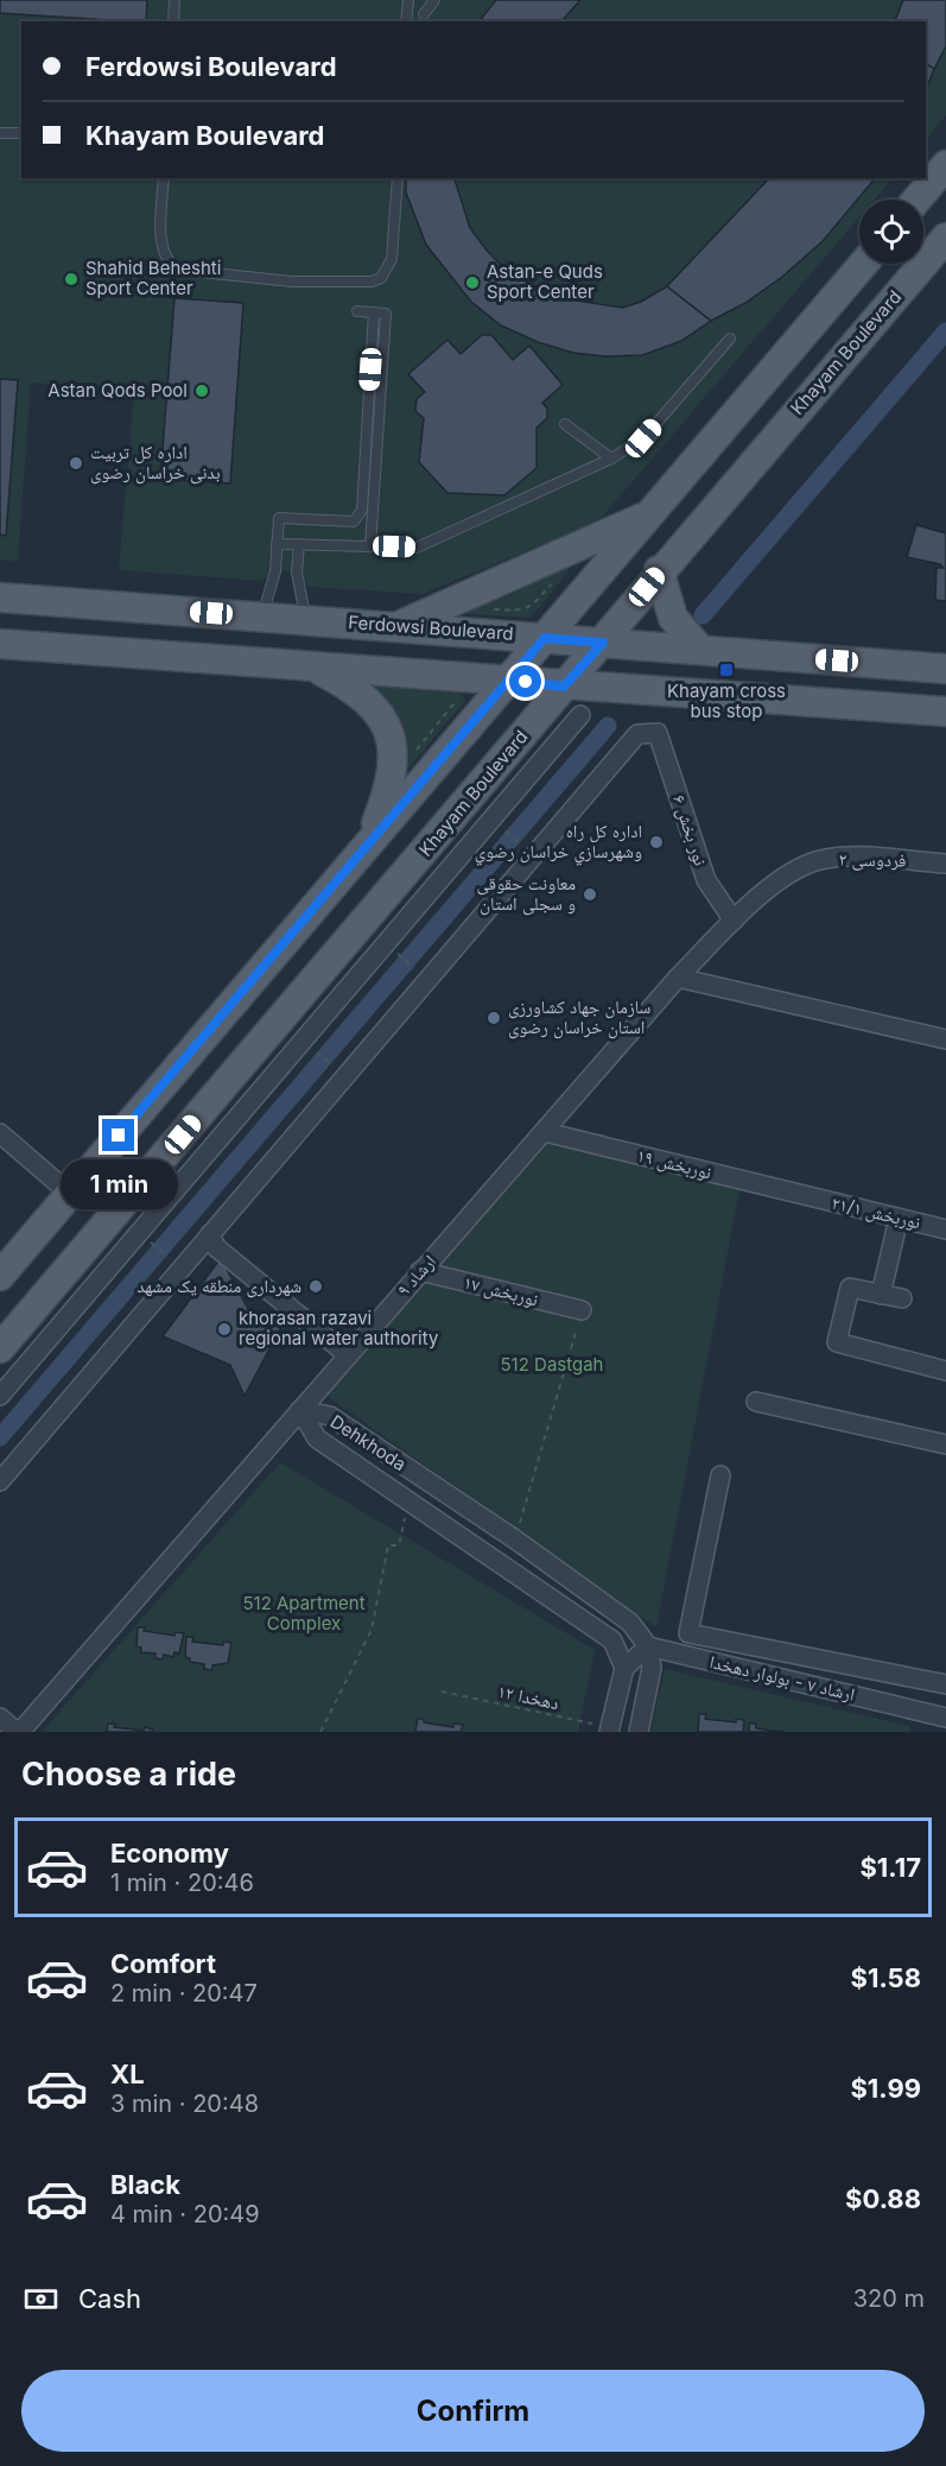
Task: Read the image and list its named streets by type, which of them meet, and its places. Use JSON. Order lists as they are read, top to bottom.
{
  "streets": {
    "main road": ["Khayam Boulevard", "Ferdowsi Boulevard"],
    "street": [
      "نور بخش ۶",
      "فردوسی ۲",
      "نوربخش ۱۹",
      "نوربخش ۲۱/۱",
      "ارشاد ۹",
      "نوربخش ۱۷",
      "Dehkhoda",
      "ارشاد ۷ - بولوار دهخدا"
    ],
    "path": ["دهخدا ۱۲"]
  },
  "crossings": [
    ["Khayam Boulevard", "Ferdowsi Boulevard"],
    ["نور بخش ۶", "فردوسی ۲"],
    ["نور بخش ۶", "ارشاد ۹"],
    ["فردوسی ۲", "ارشاد ۹"],
    ["نوربخش ۱۹", "نوربخش ۲۱/۱"],
    ["نوربخش ۱۹", "ارشاد ۹"],
    ["ارشاد ۹", "نوربخش ۱۷"],
    ["ارشاد ۹", "Dehkhoda"],
    ["Dehkhoda", "ارشاد ۷ - بولوار دهخدا"]
  ],
  "parks": ["512 Dastgah", "512 Apartment Complex"],
  "places": {
    "other": [
      "Shahid Beheshti Sport Center",
      "Astan-e Quds Sport Center",
      "Astan Qods Pool",
      "اداره کل تربیت بدنی خراسان رضوی",
      "اداره كل راه وشهرسازي خراسان رضوي",
      "معاونت حقوقی و سجلی استان",
      "سازمان جهاد کشاورزی استان خراسان رضوی",
      "شهرداری منطقه یک مشهد",
      "khorasan razavi regional water authority"
    ],
    "transit": ["Khayam cross bus stop"]
  },
  "page": {
    "banner": ["Ferdowsi Boulevard", "Khayam Boulevard"],
    "bubble": "1 min",
    "heading": "Choose a ride",
    "list": [
      {
        "name": "Economy",
        "note": "1 min · 20:46",
        "value": "$1.17"
      },
      {
        "name": "Comfort",
        "note": "2 min · 20:47",
        "value": "$1.58"
      },
      {
        "name": "XL",
        "note": "3 min · 20:48",
        "value": "$1.99"
      },
      {
        "name": "Black",
        "note": "4 min · 20:49",
        "value": "$0.88"
      }
    ],
    "pay": ["Cash", "320 m"],
    "buttons": "Confirm"
  }
}
